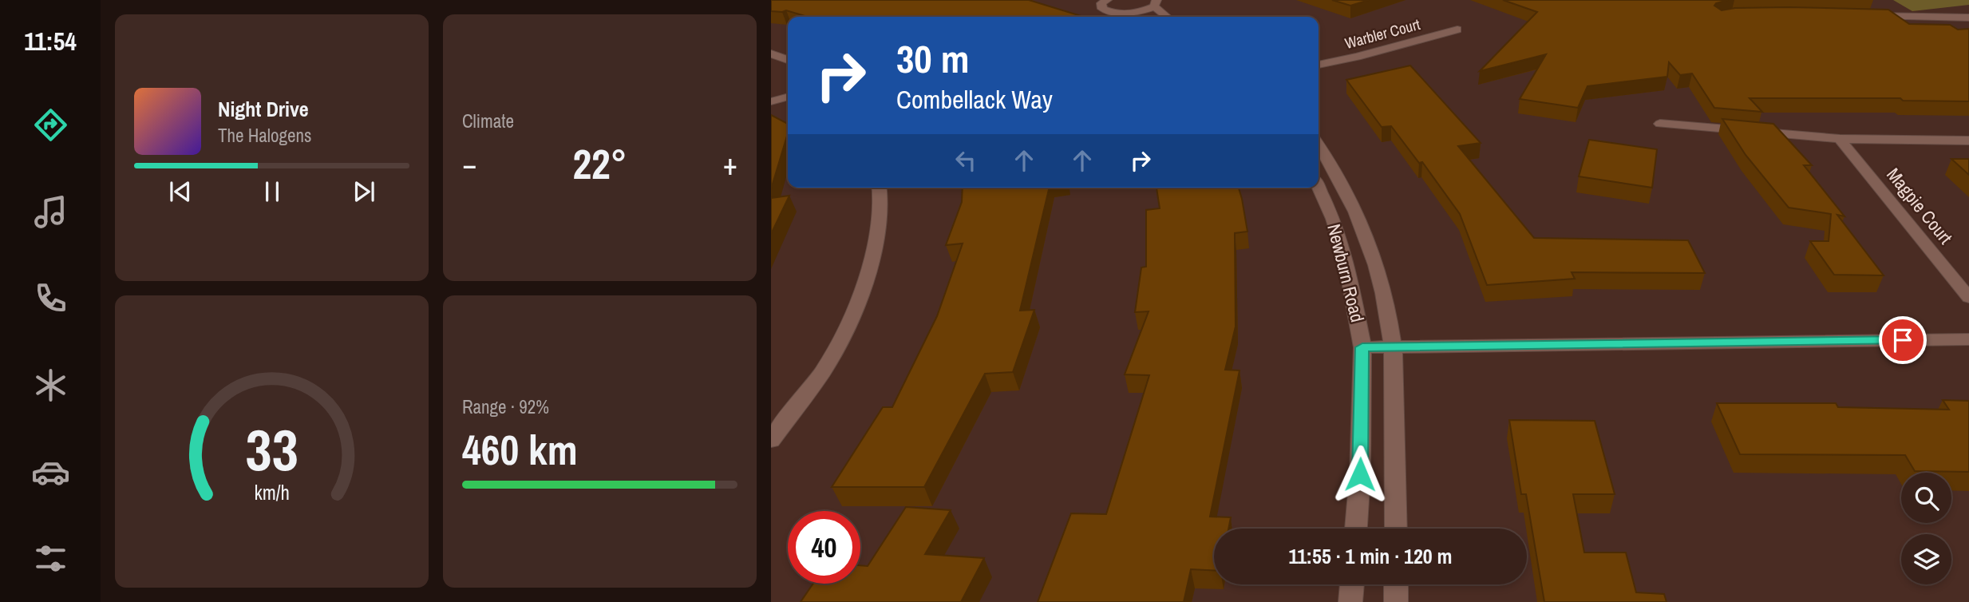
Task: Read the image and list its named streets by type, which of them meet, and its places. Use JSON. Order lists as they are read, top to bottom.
{
  "streets": {
    "street": ["Warbler Court", "Magpie Court", "Newburn Road"]
  },
  "page": {
    "tabs": "11:54",
    "tile": [
      "Climate",
      ["Range · 92%", "460 km"]
    ],
    "turn": ["30 m", "Combellack Way"],
    "song": ["Night Drive", "The Halogens"],
    "heat": ["−", "22°", "+"],
    "limit": "40",
    "trip": "11:55 · 1 min · 120 m",
    "gauge": ["33", "km/h"]
  }
}
